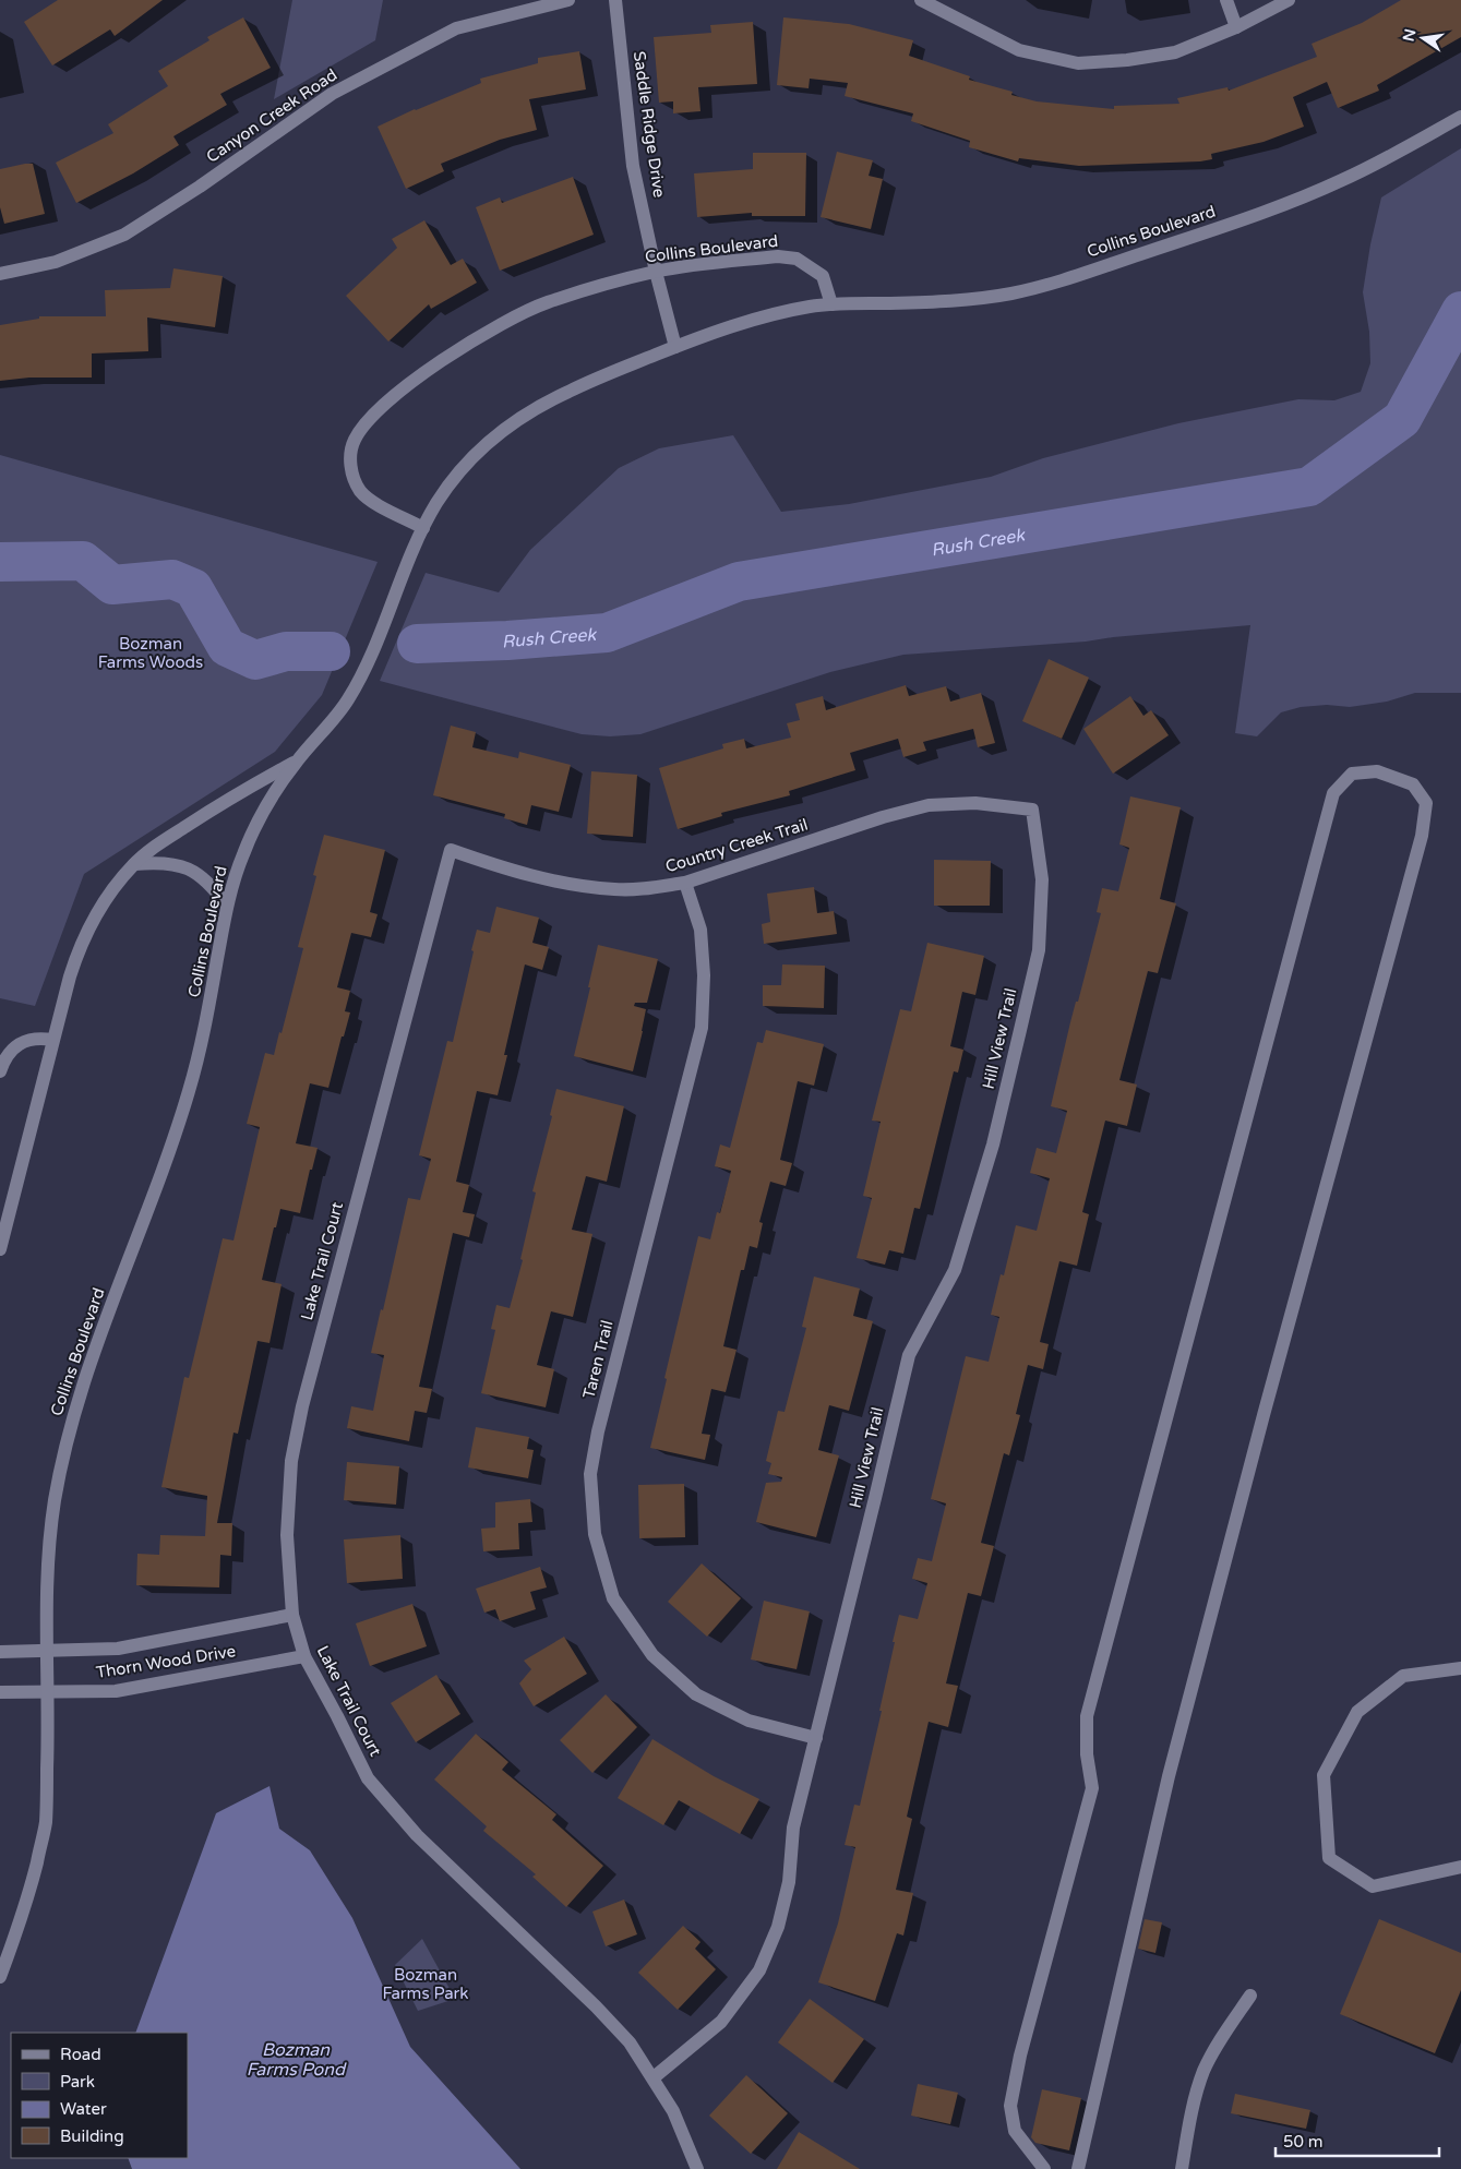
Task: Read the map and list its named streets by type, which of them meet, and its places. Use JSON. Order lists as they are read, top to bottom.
{
  "streets": {
    "street": [
      "Canyon Creek Road",
      "Saddle Ridge Drive",
      "Collins Boulevard",
      "Country Creek Trail",
      "Hill View Trail",
      "Lake Trail Court",
      "Taren Trail",
      "Thorn Wood Drive"
    ]
  },
  "crossings": [
    ["Saddle Ridge Drive", "Collins Boulevard"],
    ["Collins Boulevard", "Thorn Wood Drive"],
    ["Country Creek Trail", "Hill View Trail"],
    ["Country Creek Trail", "Lake Trail Court"],
    ["Country Creek Trail", "Taren Trail"],
    ["Hill View Trail", "Lake Trail Court"],
    ["Hill View Trail", "Taren Trail"],
    ["Lake Trail Court", "Thorn Wood Drive"]
  ],
  "water": ["Rush Creek", "Bozman Farms Pond"],
  "parks": ["Bozman Farms Woods", "Bozman Farms Park"],
  "legend": [
    "Road",
    "Park",
    "Water",
    "Building"
  ],
  "scale_bar": "50 m",
  "north": "left"
}
